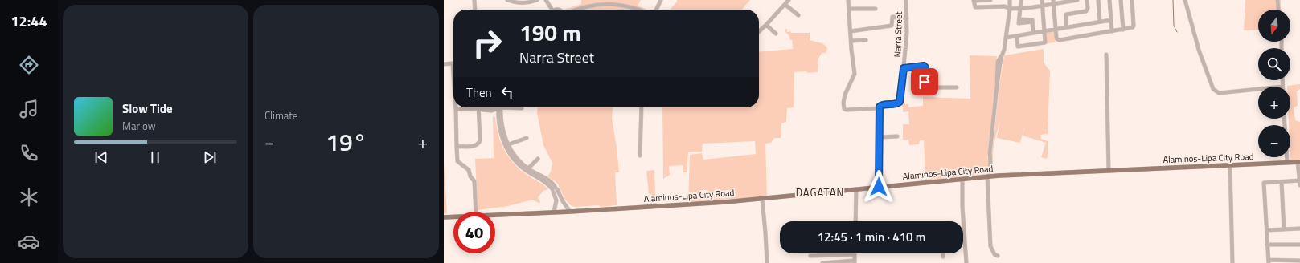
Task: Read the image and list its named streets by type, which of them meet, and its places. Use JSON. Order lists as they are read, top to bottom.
{
  "streets": {
    "main road": ["Alaminos-Lipa City Road"],
    "street": ["Narra Street"]
  },
  "districts": ["DAGATAN"],
  "north": "bottom",
  "page": {
    "tabs": "12:44",
    "tile": "Climate",
    "map_buttons": ["+", "−"],
    "turn": ["190 m", "Narra Street"],
    "then": "Then",
    "song": ["Slow Tide", "Marlow"],
    "heat": ["−", "19°", "+"],
    "limit": "40",
    "trip": "12:45 · 1 min · 410 m"
  }
}
